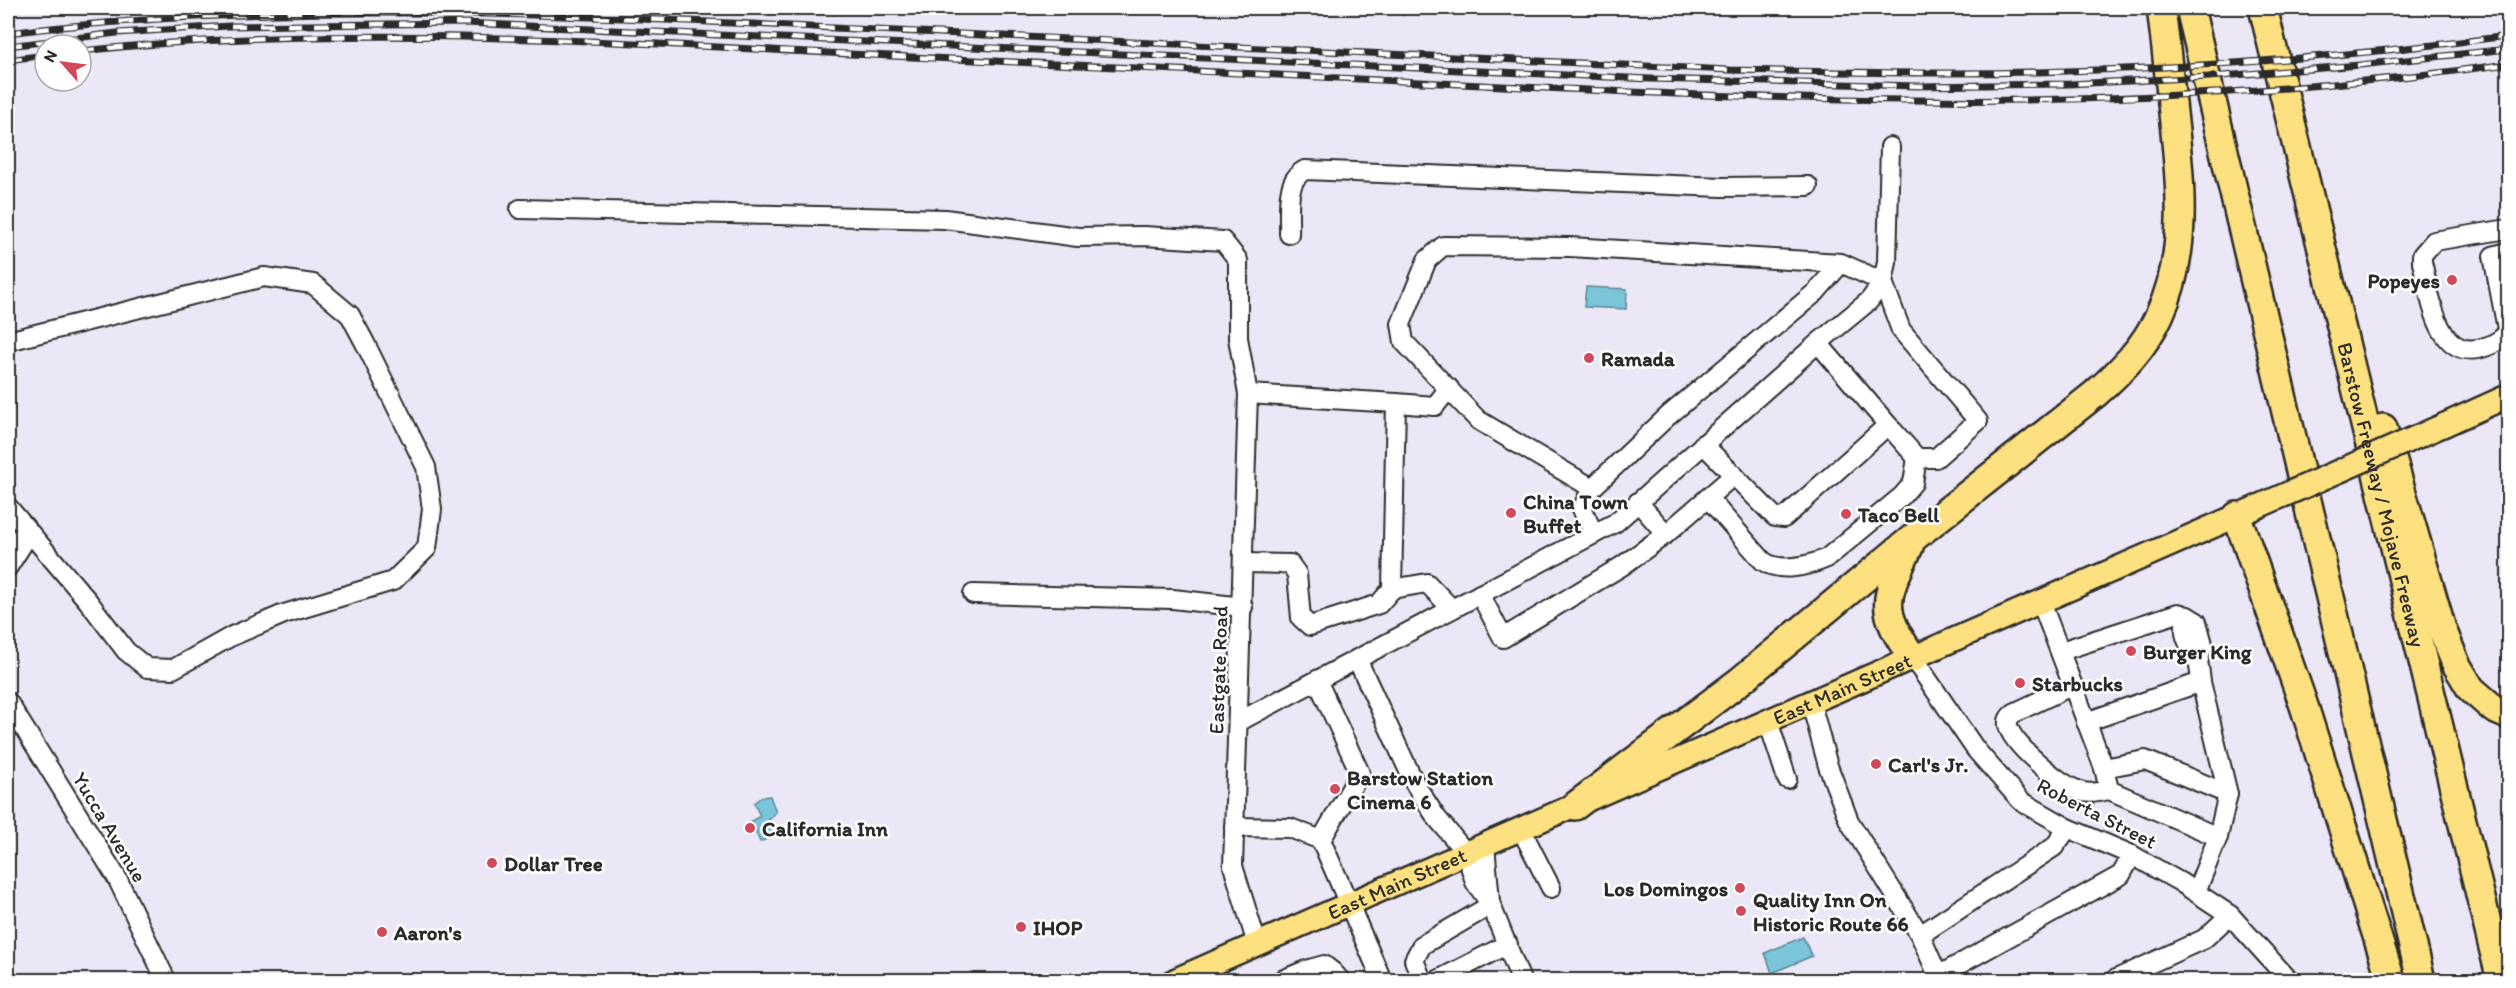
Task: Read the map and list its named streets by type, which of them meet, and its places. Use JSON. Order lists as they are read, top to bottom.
{
  "streets": {
    "highway": ["Barstow Freeway / Mojave Freeway"],
    "main road": ["East Main Street"],
    "street": ["Eastgate Road", "Roberta Street", "Yucca Avenue"]
  },
  "crossings": [
    ["Eastgate Road", "East Main Street"],
    ["East Main Street", "Roberta Street"]
  ],
  "places": [
    "Popeyes",
    "Ramada",
    "China Town Buffet",
    "Taco Bell",
    "Burger King",
    "Starbucks",
    "Carl's Jr.",
    "Barstow Station Cinema 6",
    "California Inn",
    "Dollar Tree",
    "Los Domingos",
    "Quality Inn On Historic Route 66",
    "IHOP",
    "Aaron's"
  ],
  "north": "top left"
}
